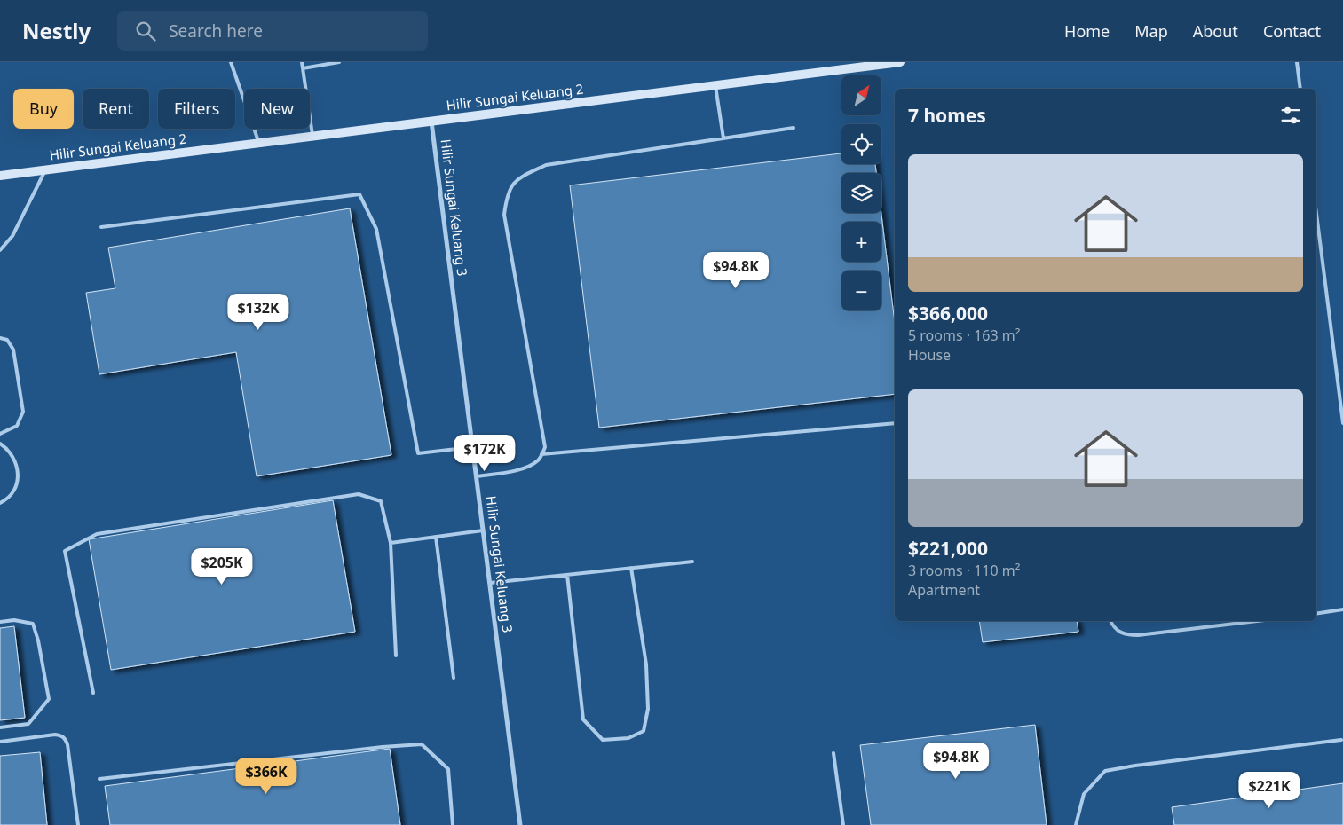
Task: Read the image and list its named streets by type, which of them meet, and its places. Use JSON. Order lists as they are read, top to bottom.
{
  "streets": {
    "street": ["Hilir Sungai Keluang 2", "Hilir Sungai Keluang 3"]
  },
  "crossings": [
    ["Hilir Sungai Keluang 2", "Hilir Sungai Keluang 3"]
  ],
  "north": "top right",
  "page": {
    "header": "Nestly",
    "search": "Search here",
    "nav": [
      "Home",
      "Map",
      "About",
      "Contact"
    ],
    "map_buttons": ["+", "−"],
    "chip": [
      "Buy",
      "Rent",
      "Filters",
      "New"
    ],
    "heading": "7 homes",
    "list": [
      {
        "name": "$366,000",
        "note": "5 rooms · 163 m² · House"
      },
      {
        "name": "$221,000",
        "note": "3 rooms · 110 m² · Apartment"
      }
    ],
    "price": [
      "$94.8K",
      "$132K",
      "$172K",
      "$205K",
      "$94.8K",
      "$366K",
      "$221K"
    ]
  }
}
